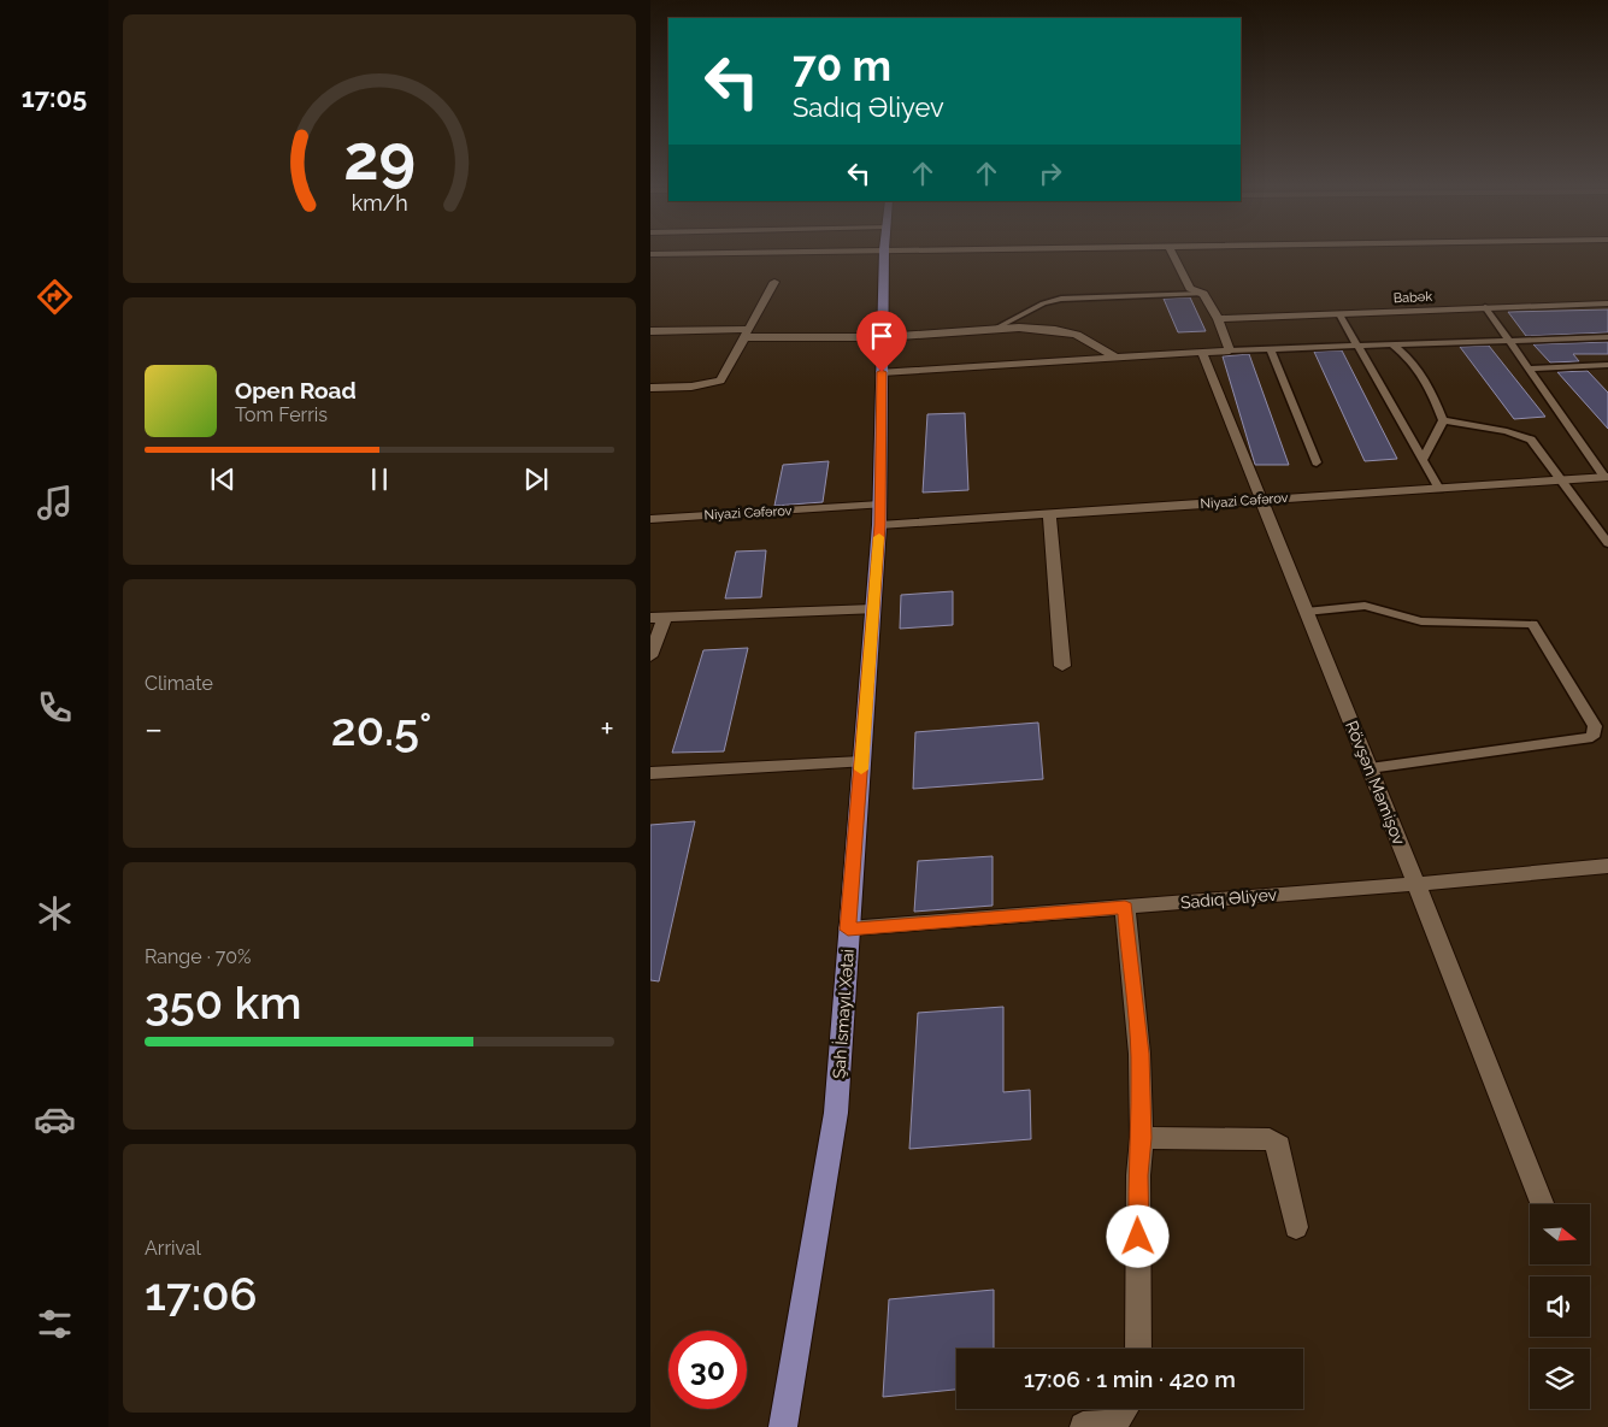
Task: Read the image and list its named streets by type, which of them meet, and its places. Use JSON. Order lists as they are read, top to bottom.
{
  "streets": {
    "main road": ["Şah İsmayıl Xətai"],
    "street": [
      "Babək",
      "Niyazi Cəfərov",
      "Rövşən Məmişov",
      "Sadıq Əliyev"
    ]
  },
  "crossings": [
    ["Niyazi Cəfərov", "Rövşən Məmişov"],
    ["Niyazi Cəfərov", "Şah İsmayıl Xətai"],
    ["Rövşən Məmişov", "Sadıq Əliyev"],
    ["Sadıq Əliyev", "Şah İsmayıl Xətai"]
  ],
  "north": "right",
  "page": {
    "tabs": "17:05",
    "turn": ["70 m", "Sadıq Əliyev"],
    "song": ["Open Road", "Tom Ferris"],
    "tile": [
      "Climate",
      ["Range · 70%", "350 km"],
      ["Arrival", "17:06"]
    ],
    "heat": ["−", "20.5°", "+"],
    "limit": "30",
    "trip": "17:06 · 1 min · 420 m",
    "gauge": ["29", "km/h"]
  }
}
